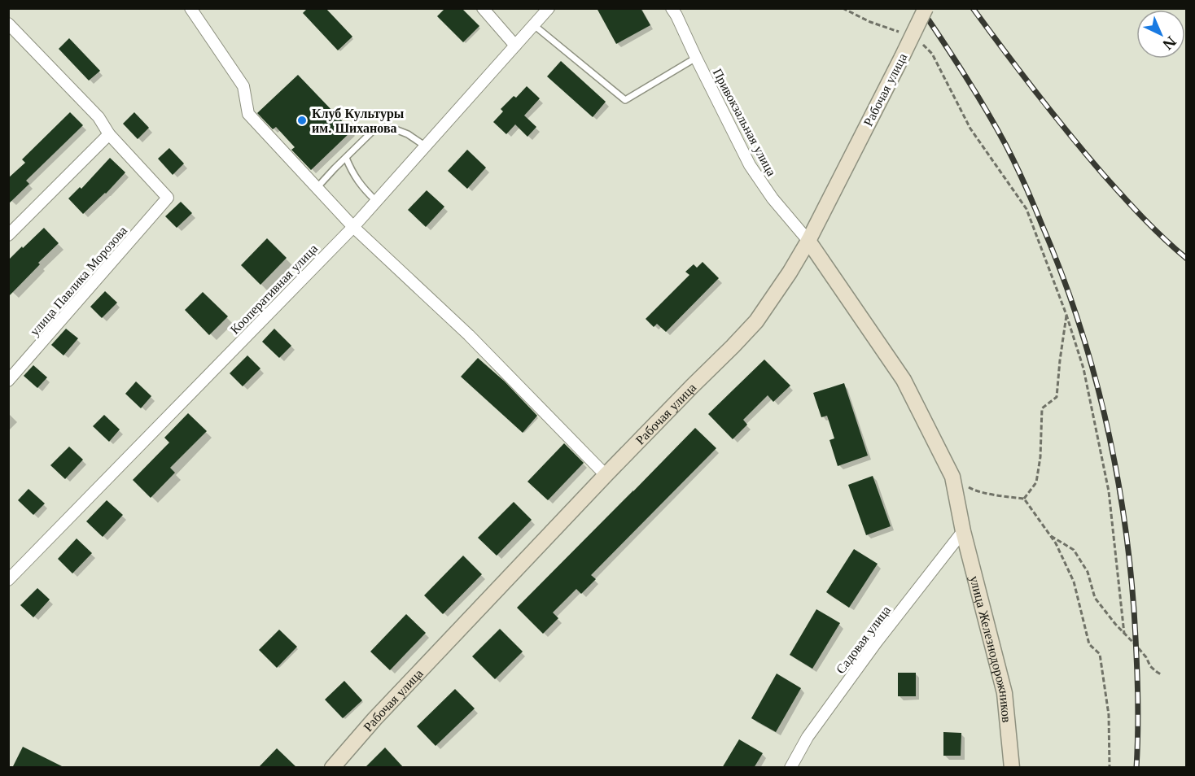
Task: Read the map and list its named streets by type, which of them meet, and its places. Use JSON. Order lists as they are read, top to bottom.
{
  "streets": {
    "street": [
      "Рабочая улица",
      "Привокзальная улица",
      "улица Павлика Морозова",
      "Кооперативная улица",
      "Садовая улица",
      "улица Железнодорожников"
    ]
  },
  "crossings": [
    ["Рабочая улица", "Привокзальная улица"],
    ["Рабочая улица", "улица Железнодорожников"],
    ["Привокзальная улица", "улица Железнодорожников"],
    ["Садовая улица", "улица Железнодорожников"]
  ],
  "places": ["Клуб Культуры им. Шиханова"],
  "north": "bottom right"
}
